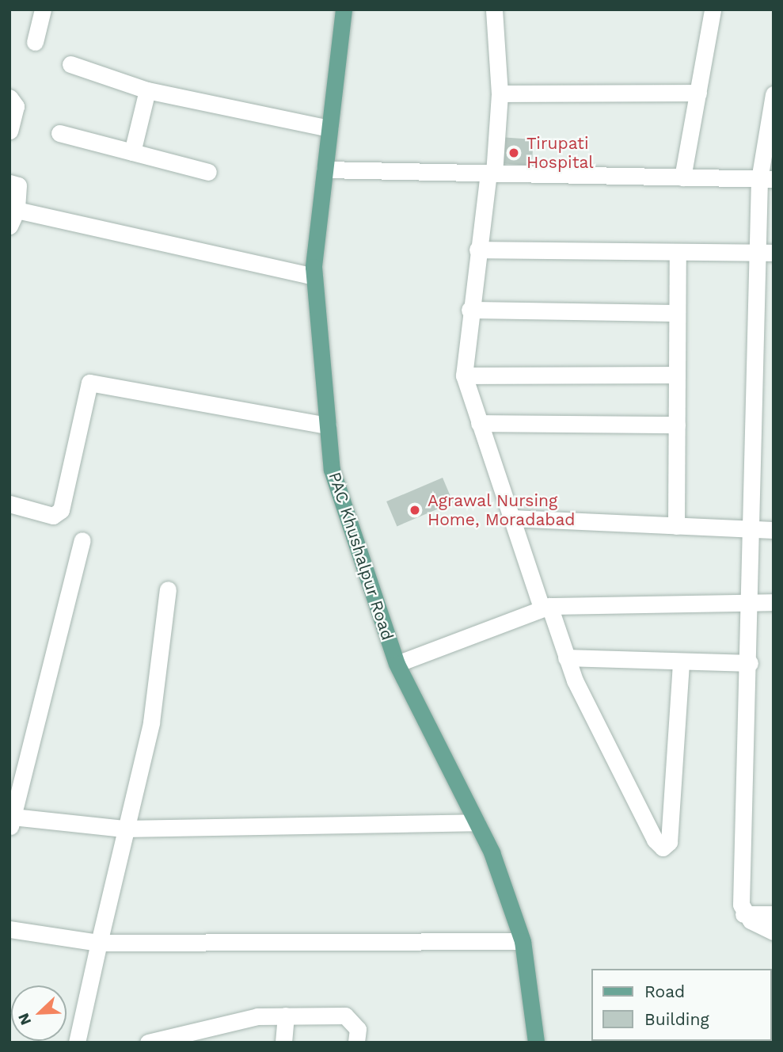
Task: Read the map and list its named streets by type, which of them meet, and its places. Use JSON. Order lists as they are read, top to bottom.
{
  "streets": {
    "main road": ["PAC Khushalpur Road"]
  },
  "places": ["Tirupati Hospital", "Agrawal Nursing Home, Moradabad"],
  "legend": ["Road", "Building"],
  "north": "bottom left"
}
